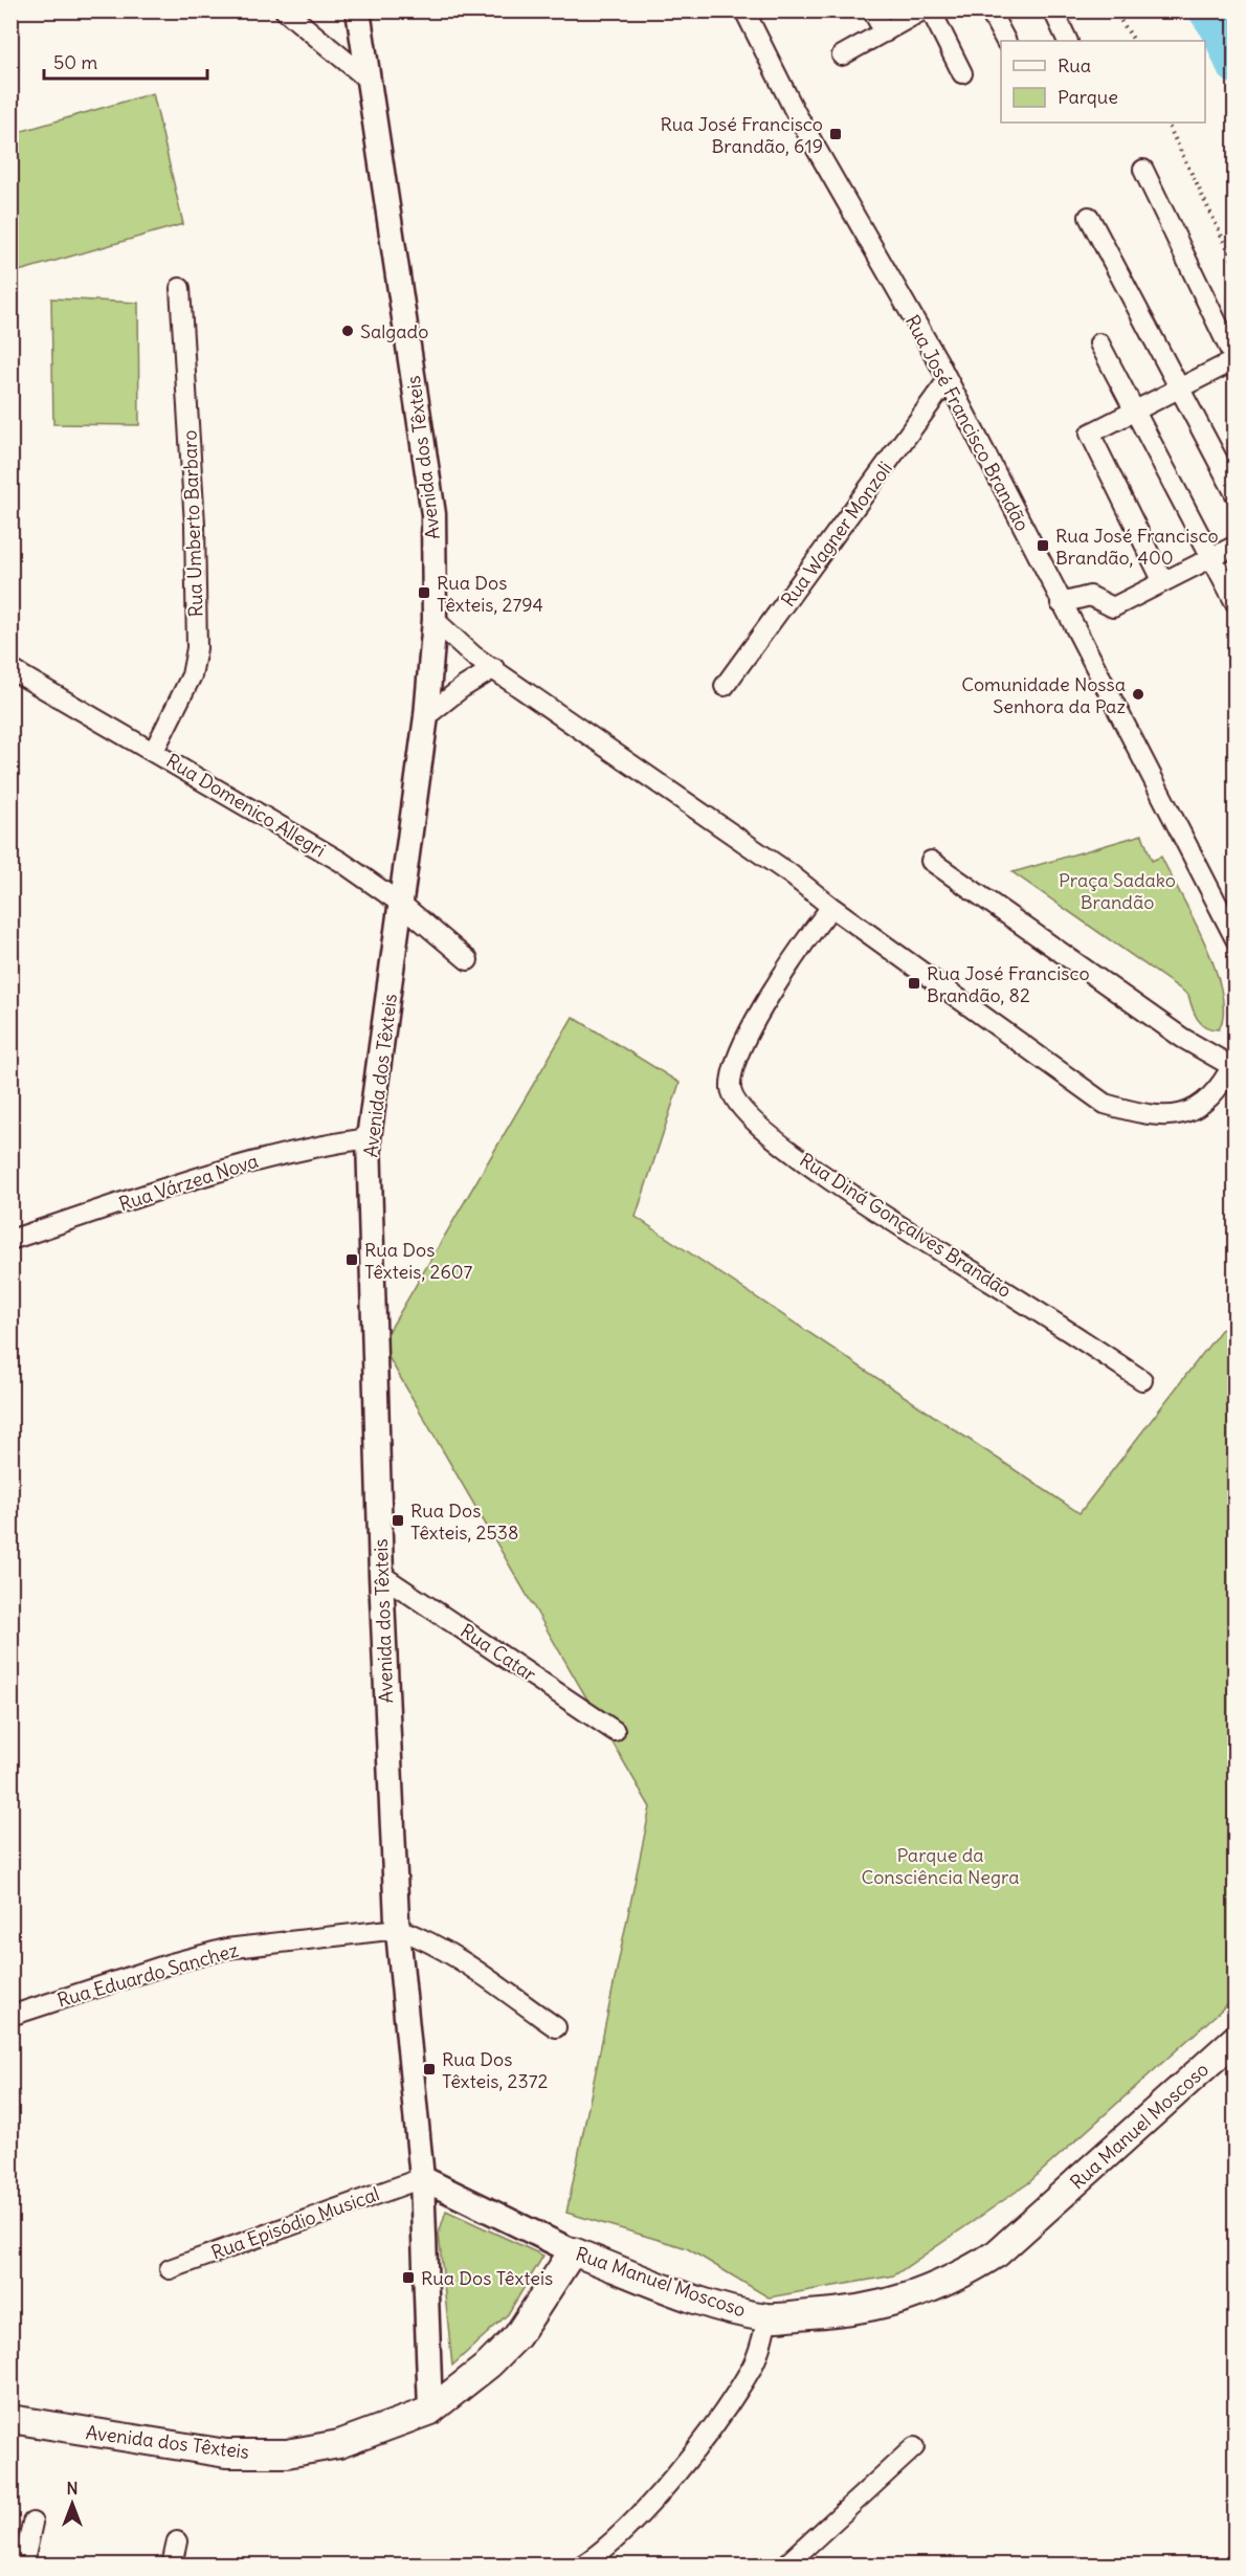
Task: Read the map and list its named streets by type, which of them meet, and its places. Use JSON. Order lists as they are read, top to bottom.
{
  "streets": {
    "main road": ["Avenida dos Têxteis", "Rua Manuel Moscoso"],
    "street": [
      "Rua José Francisco Brandão",
      "Rua Umberto Barbaro",
      "Rua Wagner Monzoli",
      "Rua Domenico Allegri",
      "Rua Várzea Nova",
      "Rua Diná Gonçalves Brandão",
      "Rua Catar",
      "Rua Eduardo Sanchez",
      "Rua Episódio Musical"
    ]
  },
  "crossings": [
    ["Rua José Francisco Brandão", "Rua Wagner Monzoli"],
    ["Avenida dos Têxteis", "Rua Domenico Allegri"],
    ["Avenida dos Têxteis", "Rua Várzea Nova"],
    ["Avenida dos Têxteis", "Rua Catar"],
    ["Avenida dos Têxteis", "Rua Eduardo Sanchez"],
    ["Avenida dos Têxteis", "Rua Manuel Moscoso"],
    ["Avenida dos Têxteis", "Rua Episódio Musical"],
    ["Rua Umberto Barbaro", "Rua Domenico Allegri"],
    ["Rua Manuel Moscoso", "Rua Episódio Musical"]
  ],
  "parks": ["Praça Sadako Brandão", "Parque da Consciência Negra"],
  "places": {
    "transit": [
      "Rua José Francisco Brandão, 619",
      "Rua José Francisco Brandão, 400",
      "Rua Dos Têxteis, 2794",
      "Rua José Francisco Brandão, 82",
      "Rua Dos Têxteis, 2607",
      "Rua Dos Têxteis, 2538",
      "Rua Dos Têxteis, 2372",
      "Rua Dos Têxteis"
    ],
    "other": ["Salgado", "Comunidade Nossa Senhora da Paz"]
  },
  "legend": ["Rua", "Parque"],
  "scale_bar": "50 m",
  "north": "top"
}
